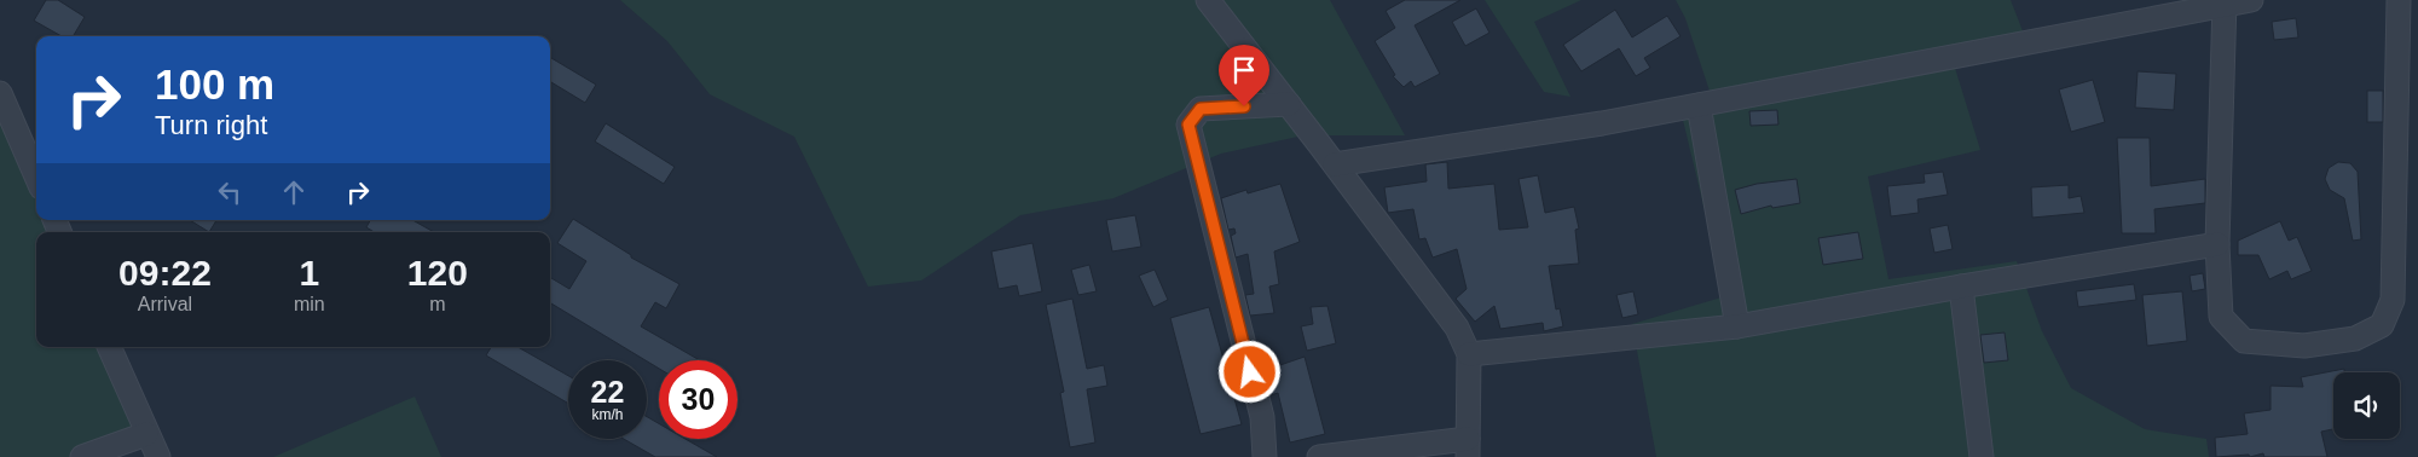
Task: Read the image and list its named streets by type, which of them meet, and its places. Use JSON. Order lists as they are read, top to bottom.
{
  "page": {
    "turn": ["100 m", "Turn right"],
    "eta": [
      "09:22",
      "Arrival",
      "1",
      "min",
      "120",
      "m"
    ],
    "speed": "22 km/h",
    "limit": "30"
  }
}
